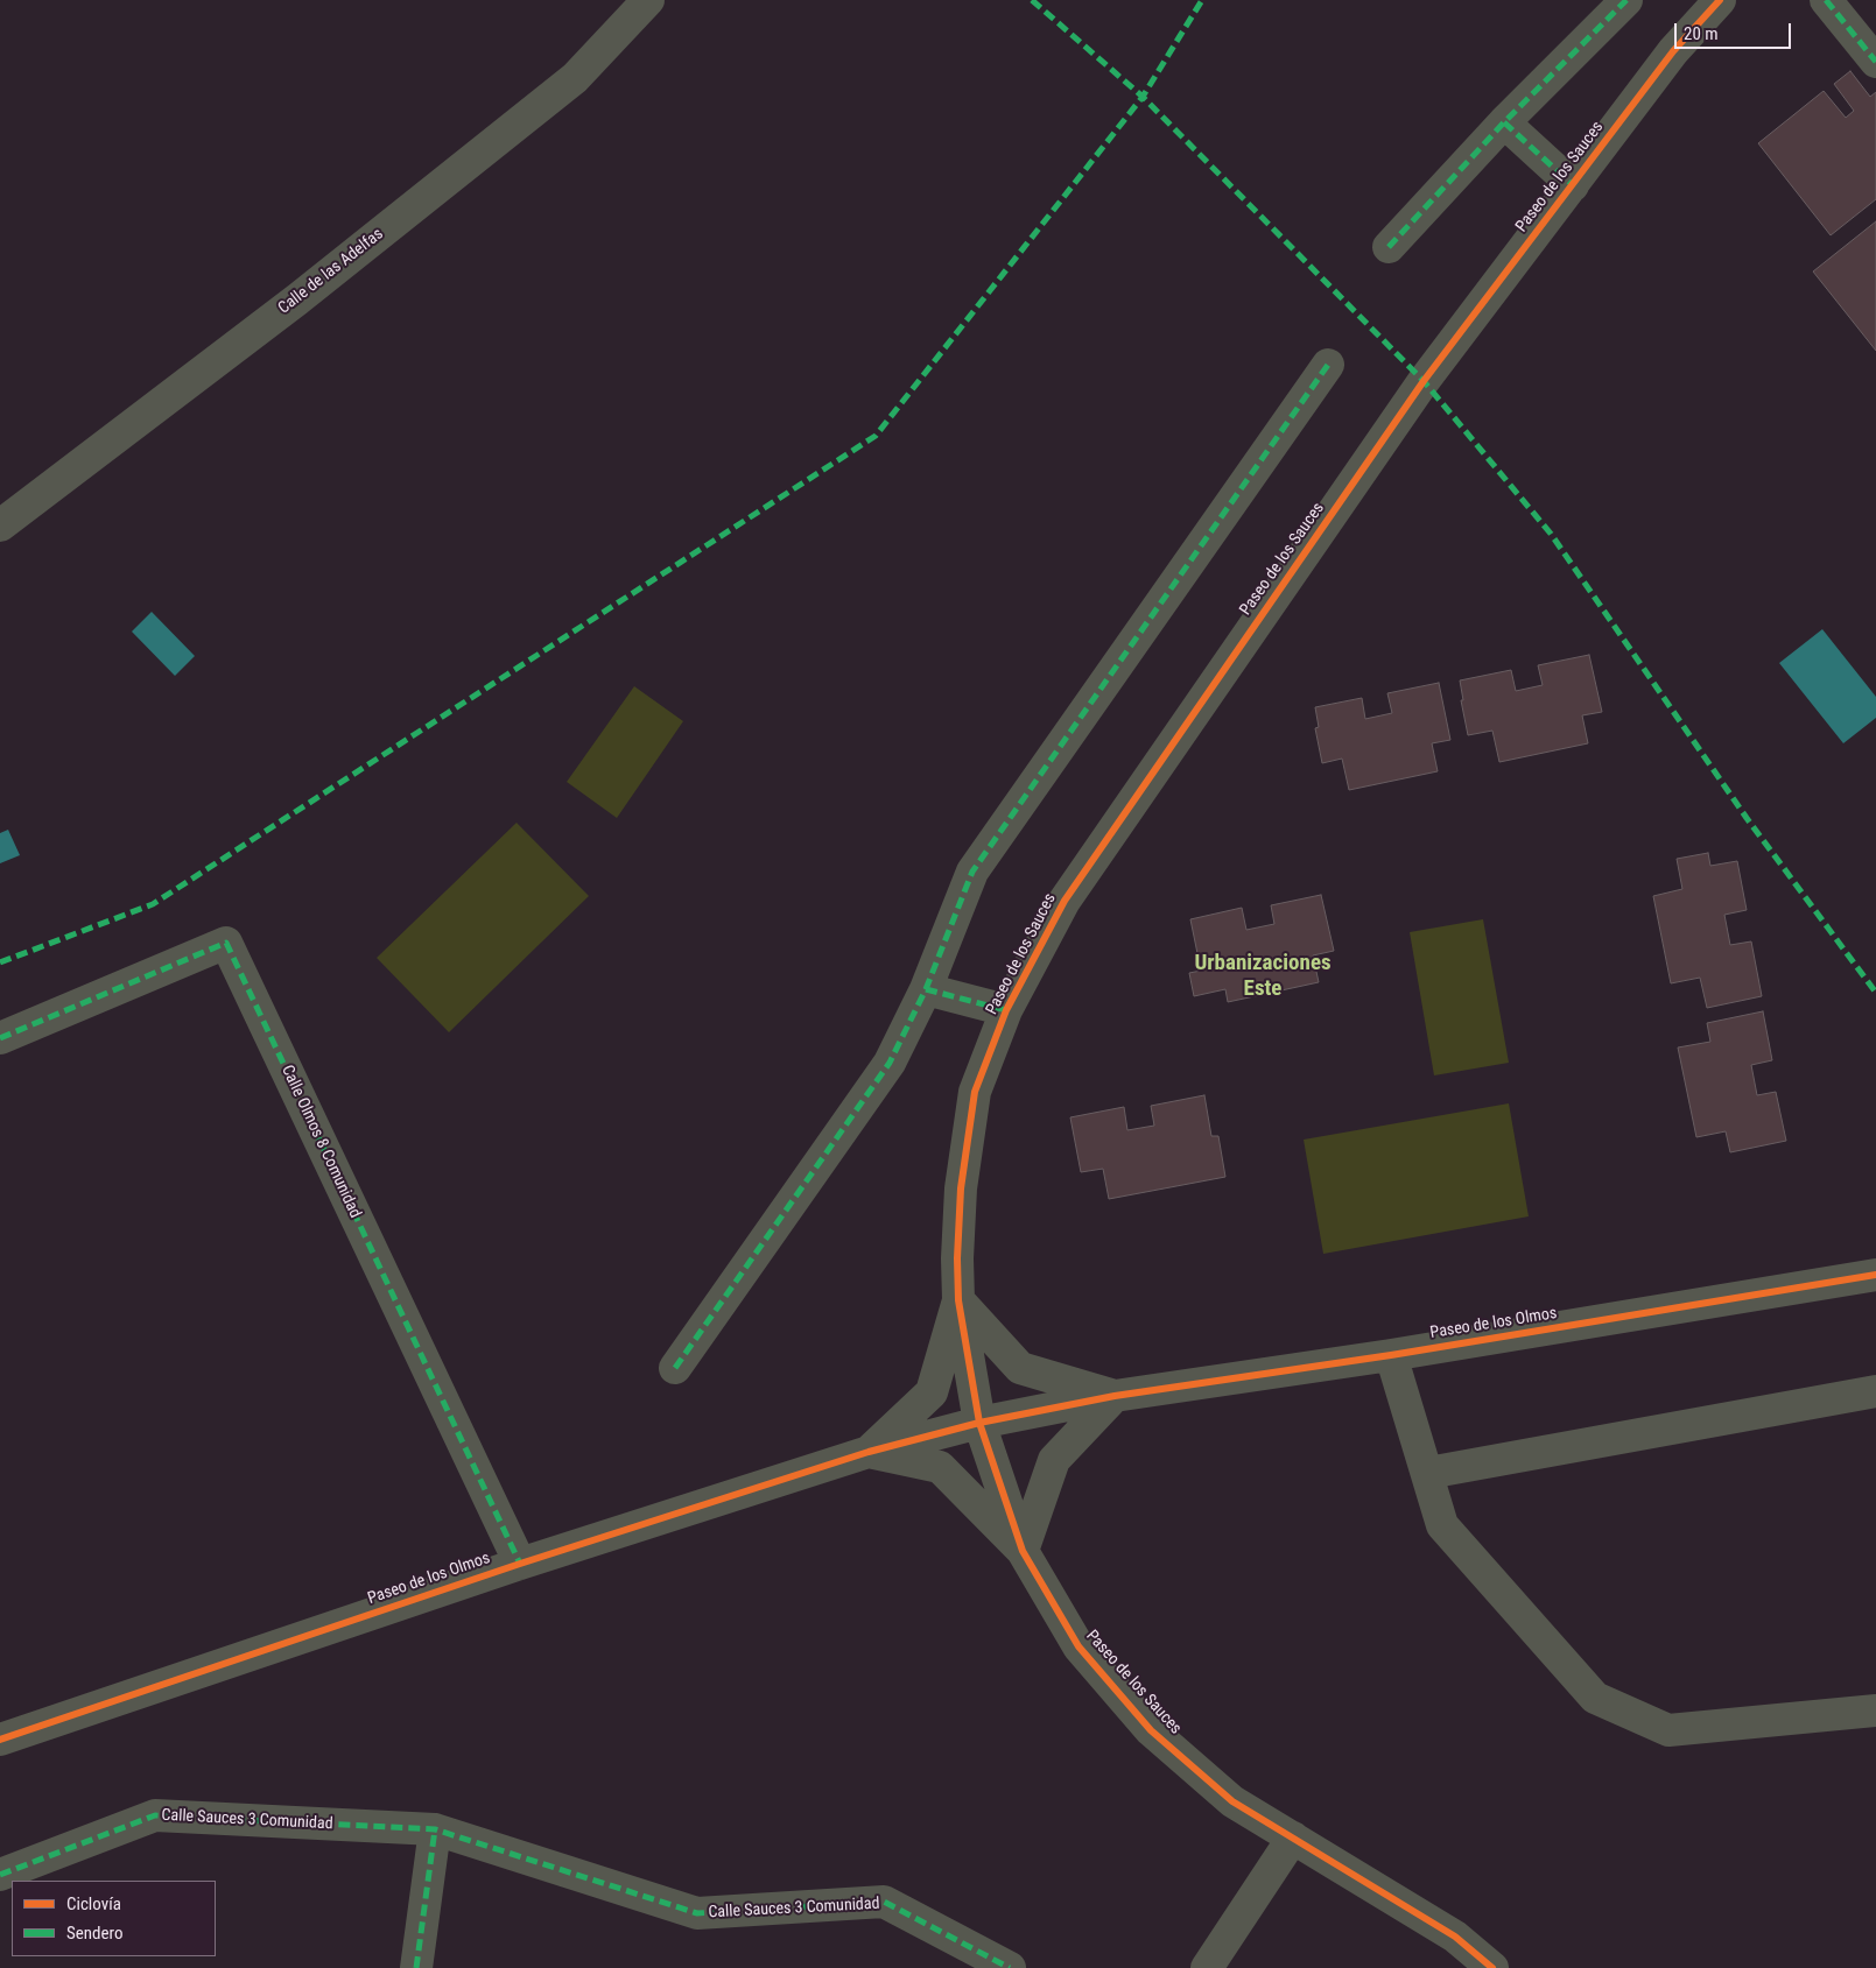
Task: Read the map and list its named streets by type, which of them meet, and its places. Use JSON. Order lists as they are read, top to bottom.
{
  "streets": {
    "street": [
      "Paseo de los Sauces",
      "Calle de las Adelfas",
      "Calle Olmos 8 Comunidad",
      "Paseo de los Olmos",
      "Calle Sauces 3 Comunidad"
    ]
  },
  "crossings": [
    ["Paseo de los Sauces", "Paseo de los Olmos"],
    ["Calle Olmos 8 Comunidad", "Paseo de los Olmos"]
  ],
  "districts": ["Urbanizaciones Este"],
  "legend": ["Ciclovía", "Sendero"],
  "scale_bar": "20 m"
}
